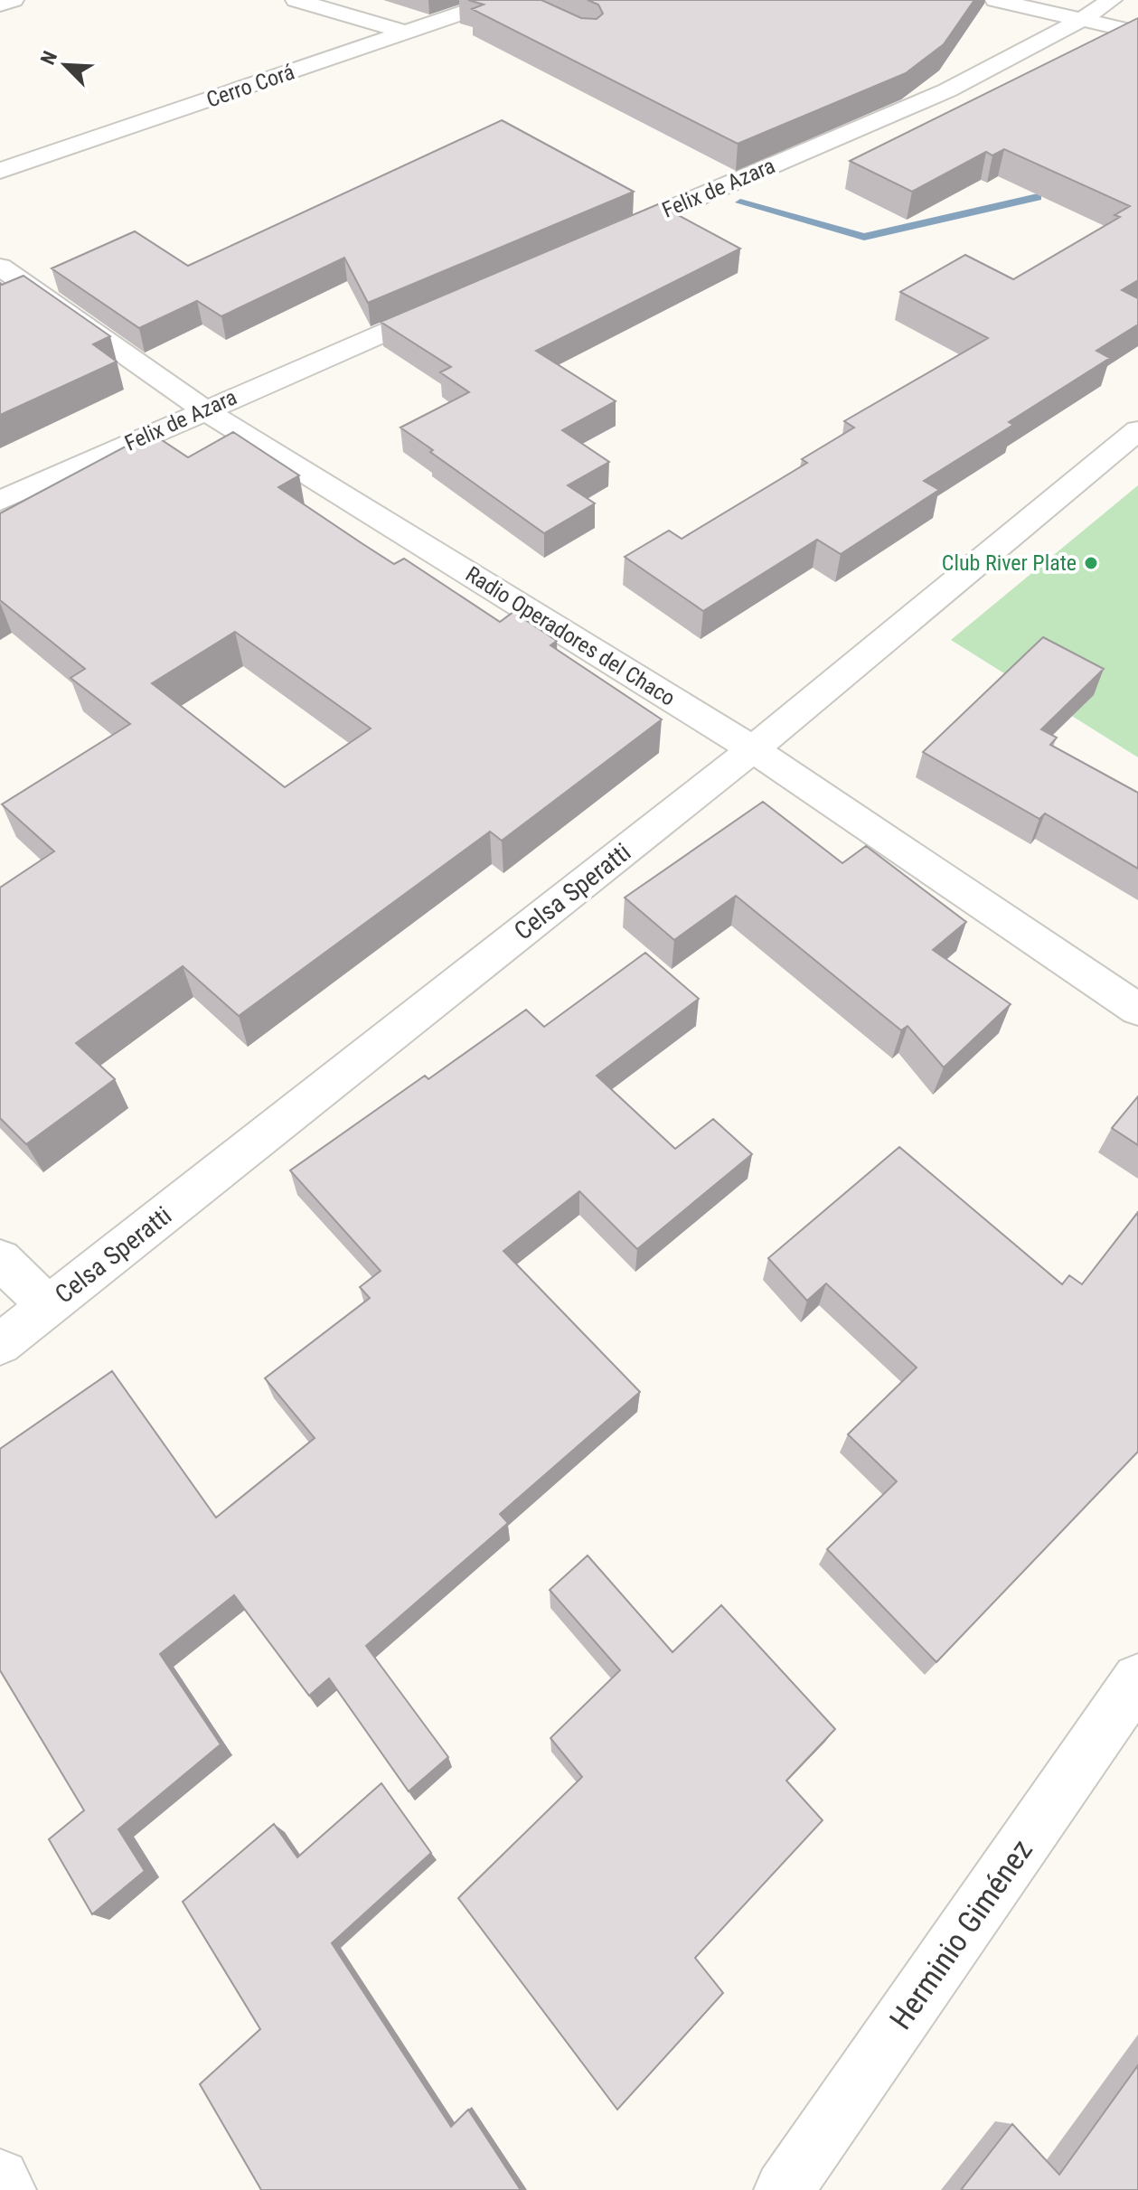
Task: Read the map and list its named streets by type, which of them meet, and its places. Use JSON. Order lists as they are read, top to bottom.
{
  "streets": {
    "street": [
      "Cerro Corá",
      "Felix de Azara",
      "Radio Operadores del Chaco",
      "Celsa Speratti",
      "Herminio Giménez"
    ]
  },
  "crossings": [
    ["Felix de Azara", "Radio Operadores del Chaco"],
    ["Radio Operadores del Chaco", "Celsa Speratti"]
  ],
  "places": ["Club River Plate"],
  "north": "top left"
}
